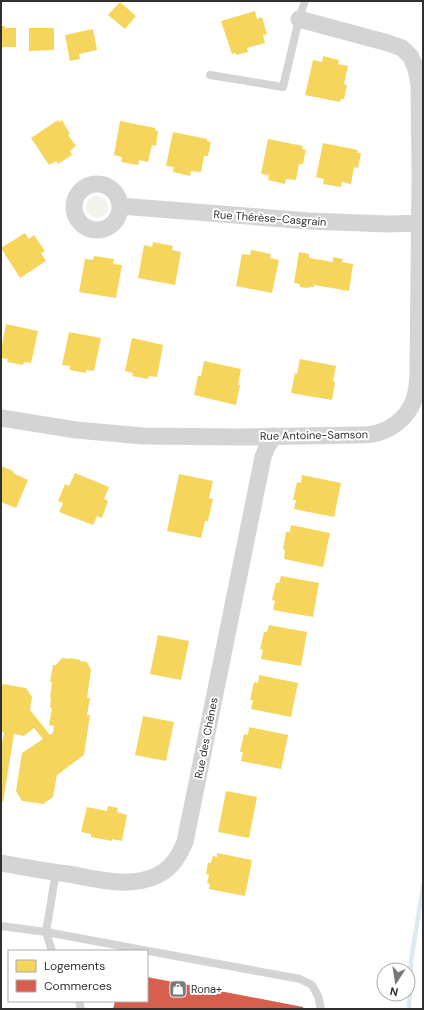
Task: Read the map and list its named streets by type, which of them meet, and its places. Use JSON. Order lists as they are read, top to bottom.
{
  "streets": {
    "street": ["Rue Thérèse-Casgrain", "Rue Antoine-Samson", "Rue des Chênes"]
  },
  "crossings": [
    ["Rue Thérèse-Casgrain", "Rue Antoine-Samson"],
    ["Rue Antoine-Samson", "Rue des Chênes"]
  ],
  "places": {
    "shop": ["Rona+"]
  },
  "legend": ["Logements", "Commerces"],
  "north": "bottom"
}
